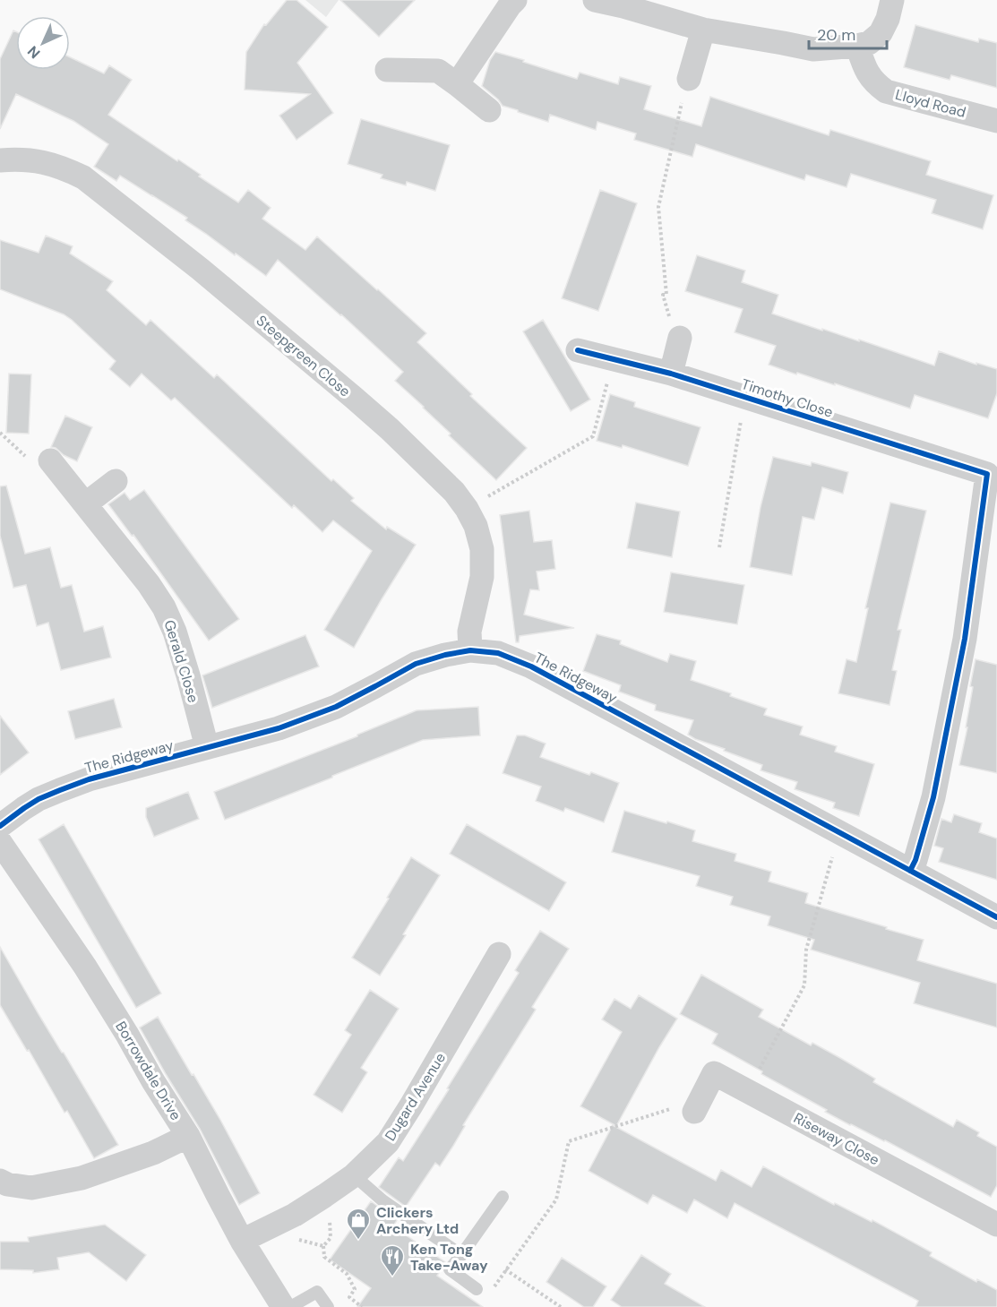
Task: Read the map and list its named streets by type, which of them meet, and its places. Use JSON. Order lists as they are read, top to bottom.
{
  "streets": {
    "street": [
      "Lloyd Road",
      "Steepgreen Close",
      "Timothy Close",
      "Gerald Close",
      "The Ridgeway",
      "Borrowdale Drive",
      "Dugard Avenue",
      "Riseway Close"
    ]
  },
  "crossings": [
    ["Steepgreen Close", "The Ridgeway"],
    ["Timothy Close", "The Ridgeway"],
    ["Gerald Close", "The Ridgeway"],
    ["Borrowdale Drive", "Dugard Avenue"]
  ],
  "places": {
    "shop": ["Clickers Archery Ltd"],
    "restaurant": ["Ken Tong Take-Away"]
  },
  "scale_bar": "20 m",
  "north": "bottom left"
}
